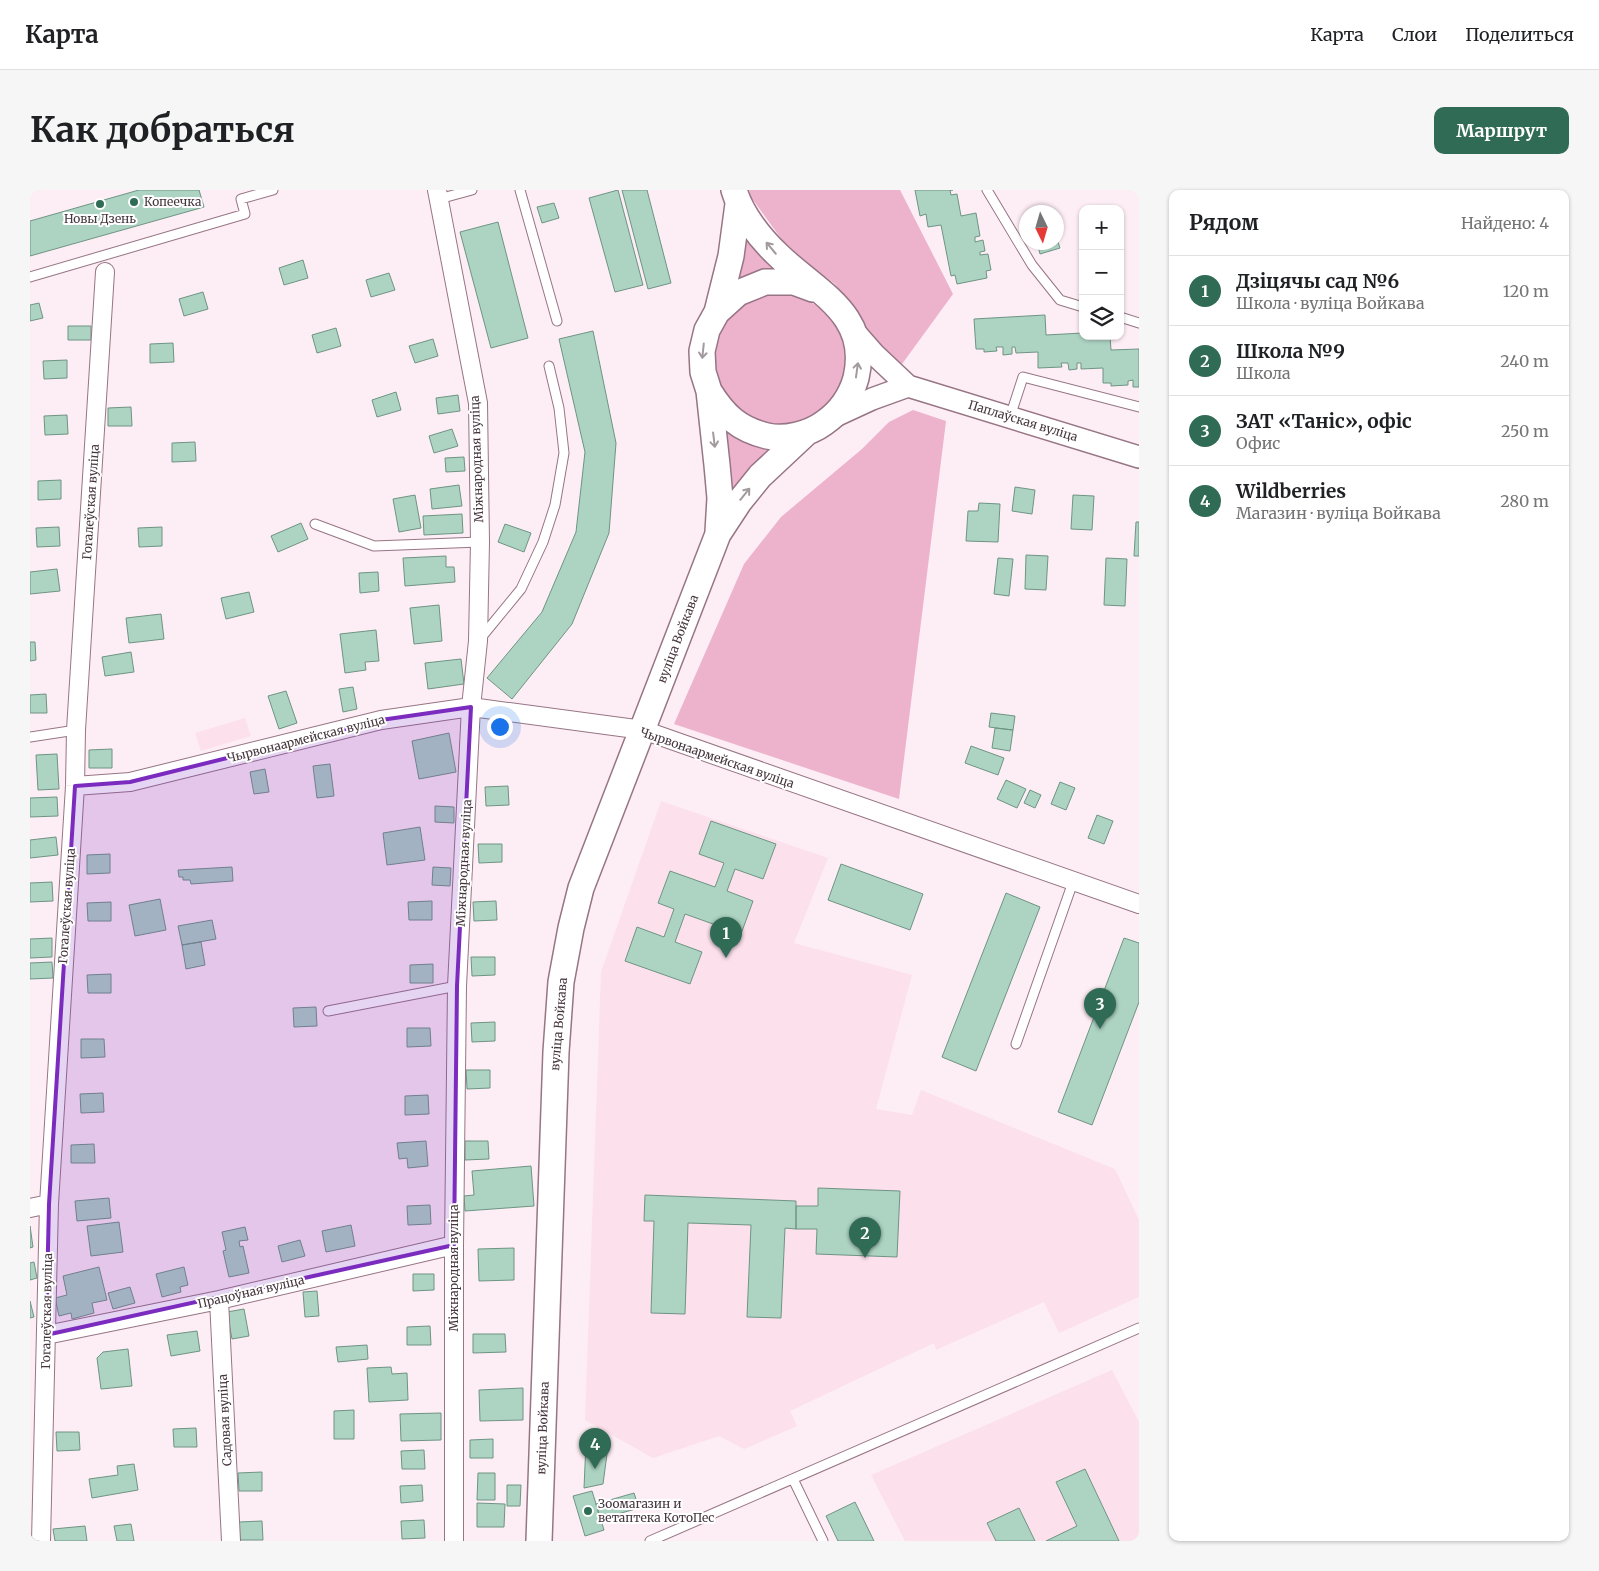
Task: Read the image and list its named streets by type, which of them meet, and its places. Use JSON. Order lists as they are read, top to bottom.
{
  "streets": {
    "main road": ["вуліца Войкава"],
    "street": [
      "Паплаўская вуліца",
      "Міжнародная вуліца",
      "Гогалеўская вуліца",
      "Чырвонаармейская вуліца",
      "Працоўная вуліца",
      "Садовая вуліца"
    ]
  },
  "crossings": [
    ["Паплаўская вуліца", "вуліца Войкава"],
    ["Міжнародная вуліца", "Чырвонаармейская вуліца"],
    ["Міжнародная вуліца", "Працоўная вуліца"],
    ["Гогалеўская вуліца", "Чырвонаармейская вуліца"],
    ["Гогалеўская вуліца", "Працоўная вуліца"],
    ["вуліца Войкава", "Чырвонаармейская вуліца"],
    ["Працоўная вуліца", "Садовая вуліца"]
  ],
  "places": ["Копеечка", "Новы Дзень", "Зоомагазин и ветаптека КотоПес"],
  "north": "bottom",
  "page": {
    "header": "Карта",
    "nav": ["Карта", "Слои", "Поделиться"],
    "buttons": "Маршрут",
    "title": "Как добраться",
    "heading": ["Рядом", "Найдено: 4"],
    "map_buttons": ["+", "−"],
    "list": [
      {
        "mark": "1",
        "name": "Дзіцячы сад №6",
        "note": "Школа · вуліца Войкава",
        "value": "120 m"
      },
      {
        "mark": "2",
        "name": "Школа №9",
        "note": "Школа",
        "value": "240 m"
      },
      {
        "mark": "3",
        "name": "ЗАТ «Таніс», офіс",
        "note": "Офис",
        "value": "250 m"
      },
      {
        "mark": "4",
        "name": "Wildberries",
        "note": "Магазин · вуліца Войкава",
        "value": "280 m"
      }
    ],
    "pins": [
      "1",
      "3",
      "2",
      "4"
    ]
  }
}
